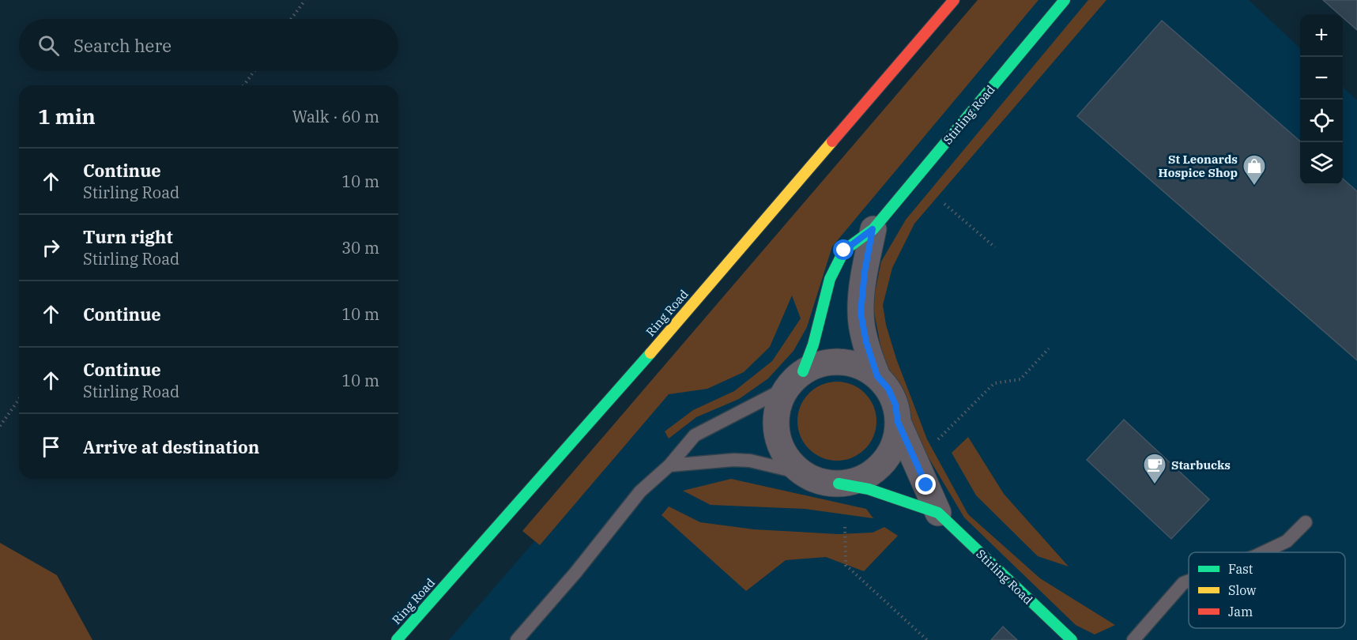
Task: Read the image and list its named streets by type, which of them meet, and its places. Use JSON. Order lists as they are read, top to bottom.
{
  "streets": {
    "main road": ["Stirling Road", "Ring Road"]
  },
  "places": {
    "shop": ["St Leonards Hospice Shop"],
    "cafe": ["Starbucks"]
  },
  "legend": ["Fast", "Slow", "Jam"],
  "page": {
    "map_buttons": ["+", "−"],
    "search": "Search here",
    "heading": ["1 min", "Walk · 60 m"],
    "list": [
      ["Continue", "Stirling Road", "10 m"],
      ["Turn right", "Stirling Road", "30 m"],
      ["Continue", "10 m"],
      ["Continue", "Stirling Road", "10 m"],
      "Arrive at destination"
    ]
  }
}
